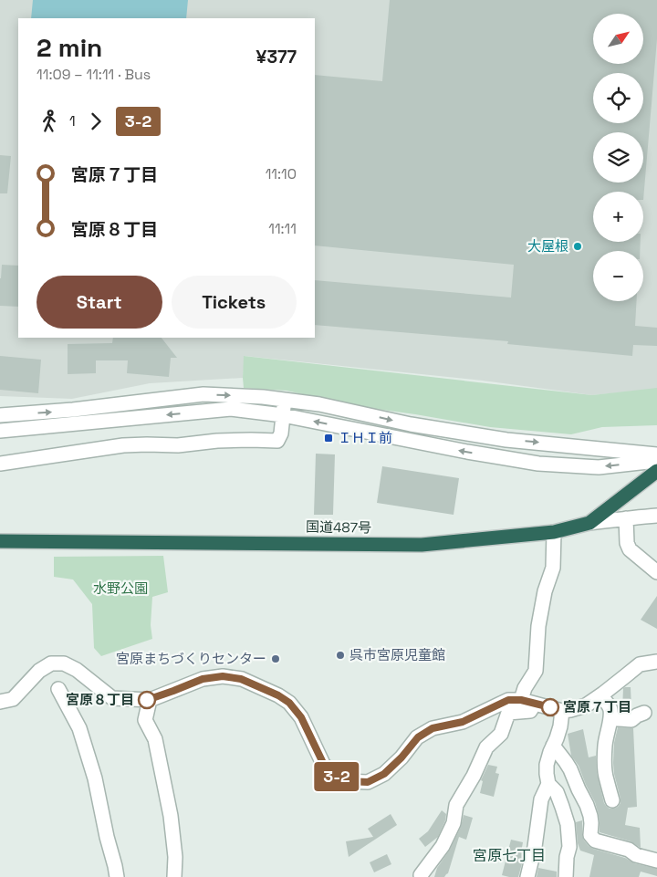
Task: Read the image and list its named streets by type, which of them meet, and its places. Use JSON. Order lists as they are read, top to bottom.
{
  "streets": {
    "highway": ["国道487号"]
  },
  "districts": ["宮原七丁目"],
  "parks": ["水野公園"],
  "places": {
    "other": [
      "大屋根",
      "呉市宮原児童館",
      "宮原まちづくりセンター",
      "宮原８丁目",
      "宮原７丁目"
    ],
    "transit": ["ＩＨＩ前"]
  },
  "lines": ["bus line 3-2"],
  "north": "top right",
  "page": {
    "on_map": "3-2",
    "map_buttons": ["+", "−"],
    "heading": ["2 min", "11:09 – 11:11 · Bus", "¥377"],
    "legs": ["1", "3-2"],
    "list": [
      {
        "name": "宮原７丁目",
        "value": "11:10"
      },
      {
        "name": "宮原８丁目",
        "value": "11:11"
      }
    ],
    "buttons": ["Start", "Tickets"]
  }
}
